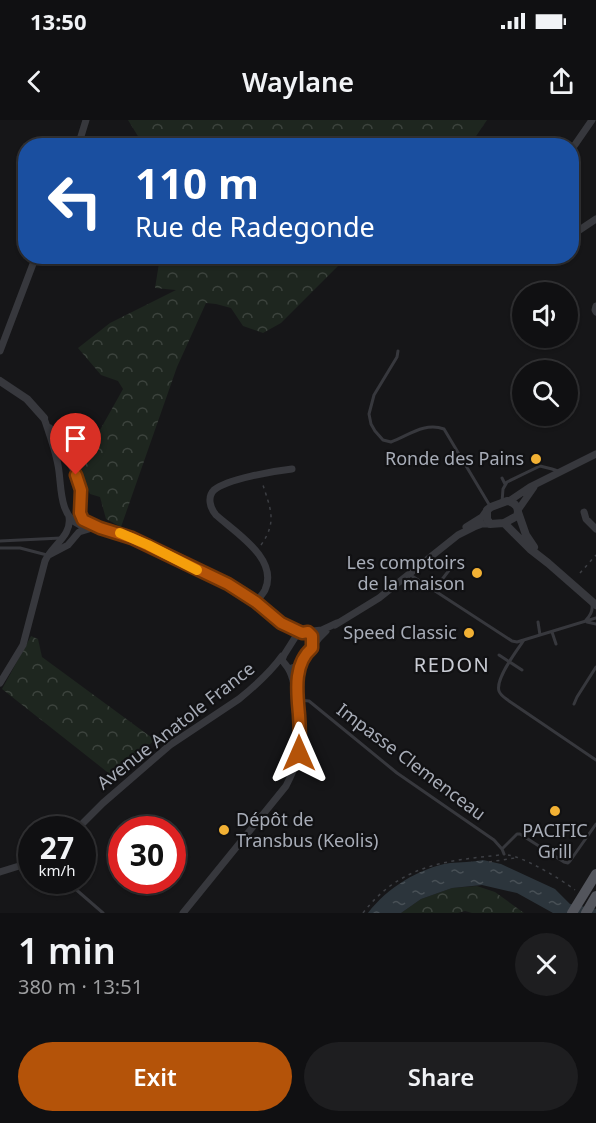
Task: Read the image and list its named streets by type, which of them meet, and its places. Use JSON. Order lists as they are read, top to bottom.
{
  "streets": {
    "street": ["Avenue Anatole France"],
    "lane": ["Impasse Clemenceau"]
  },
  "districts": ["REDON"],
  "places": [
    "Ronde des Pains",
    "Les comptoirs de la maison",
    "Speed Classic",
    "PACIFIC Grill",
    "Dépôt de Transbus (Keolis)"
  ],
  "page": {
    "status": "13:50",
    "header": "Waylane",
    "turn": ["110 m", "Rue de Radegonde"],
    "speed": "27 km/h",
    "limit": "30",
    "heading": ["1 min", "380 m · 13:51"],
    "buttons": ["Exit", "Share"]
  }
}
